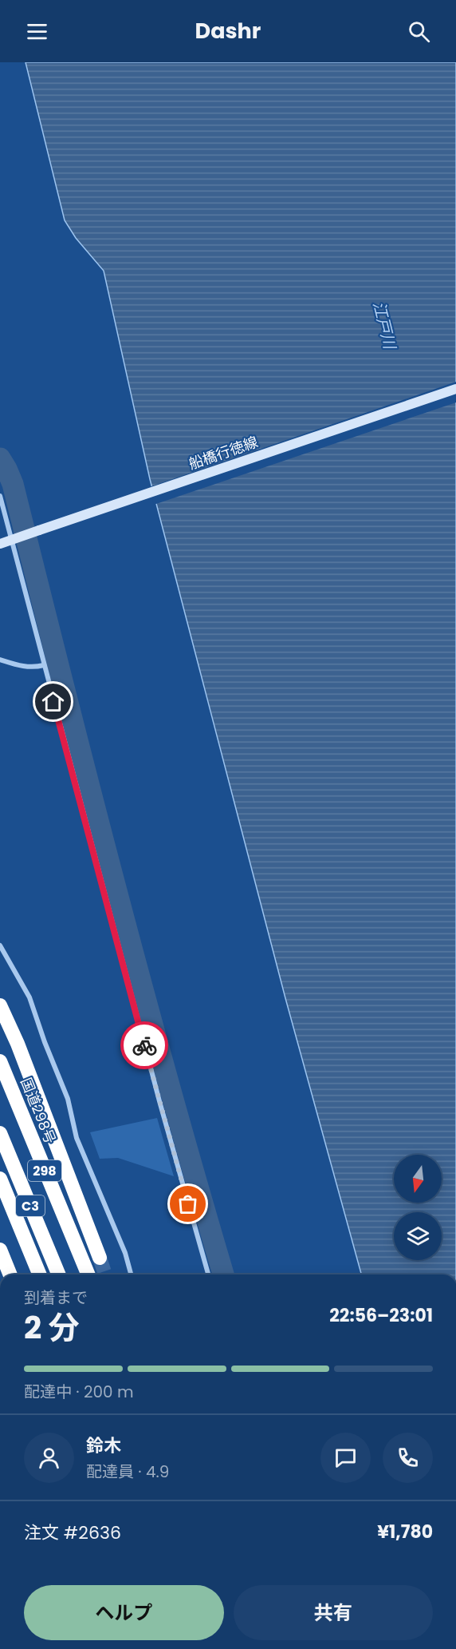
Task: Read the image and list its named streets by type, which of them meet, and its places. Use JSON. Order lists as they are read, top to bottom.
{
  "streets": {
    "highway": ["国道298号", "298", "C3"],
    "main road": ["船橋行徳線"]
  },
  "water": ["江戸川"],
  "north": "bottom",
  "page": {
    "header": "Dashr",
    "heading": ["2 分", "到着まで", "22:56–23:01"],
    "panel": [
      "鈴木",
      "配達員 · 4.9",
      "注文 #2636",
      "¥1,780"
    ],
    "bar": "配達中 · 200 m",
    "buttons": ["ヘルプ", "共有"]
  }
}
